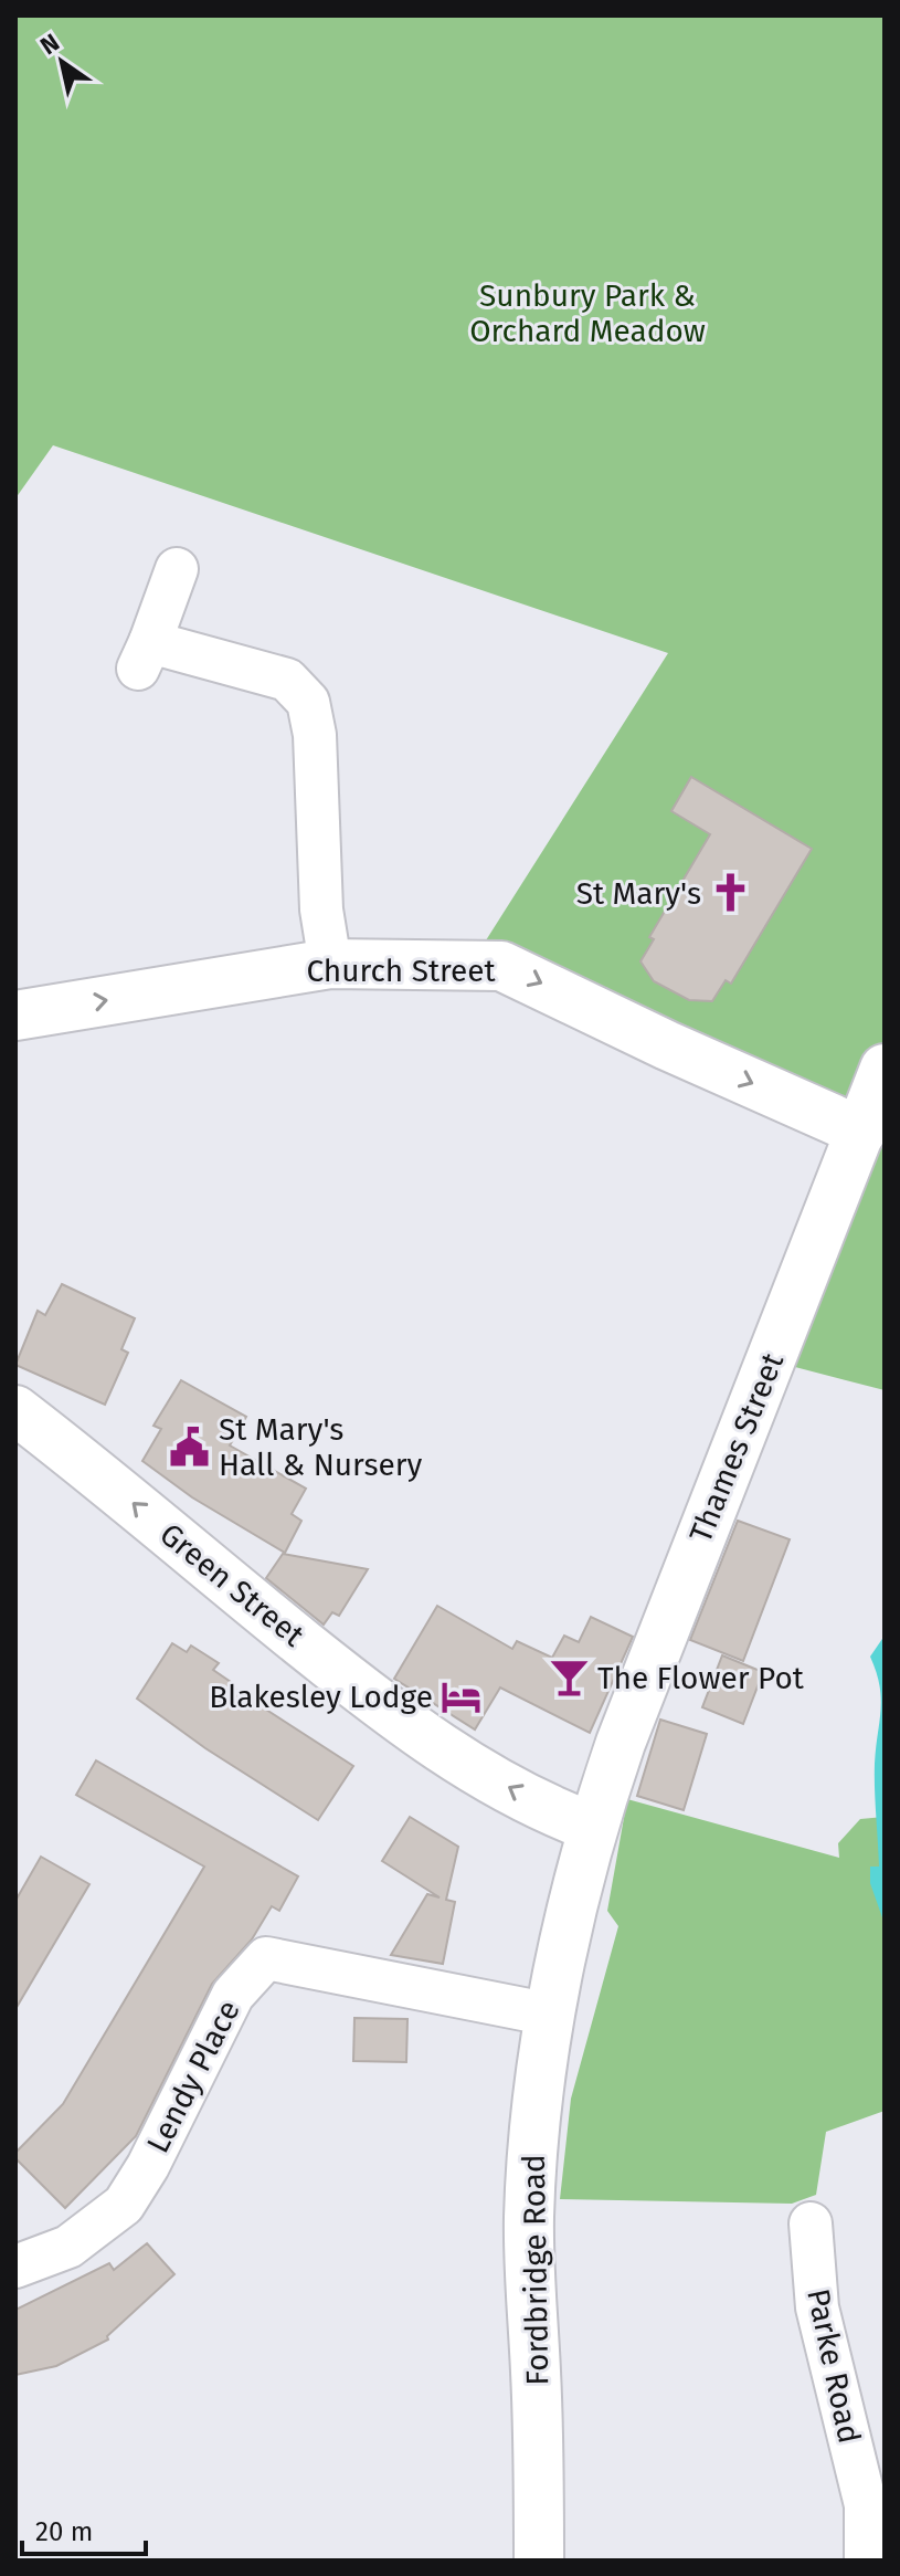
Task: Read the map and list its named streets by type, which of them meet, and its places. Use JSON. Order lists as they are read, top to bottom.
{
  "streets": {
    "street": [
      "Church Street",
      "Thames Street",
      "Green Street",
      "Lendy Place",
      "Fordbridge Road",
      "Parke Road"
    ]
  },
  "crossings": [
    ["Church Street", "Thames Street"],
    ["Thames Street", "Green Street"],
    ["Thames Street", "Fordbridge Road"],
    ["Green Street", "Fordbridge Road"],
    ["Lendy Place", "Fordbridge Road"]
  ],
  "one_way": ["Church Street", "Green Street"],
  "parks": ["Sunbury Park & Orchard Meadow"],
  "places": {
    "church": ["St Mary's"],
    "public building": ["St Mary's Hall & Nursery"],
    "bar": ["The Flower Pot"],
    "hotel": ["Blakesley Lodge"]
  },
  "scale_bar": "20 m",
  "north": "top left"
}
